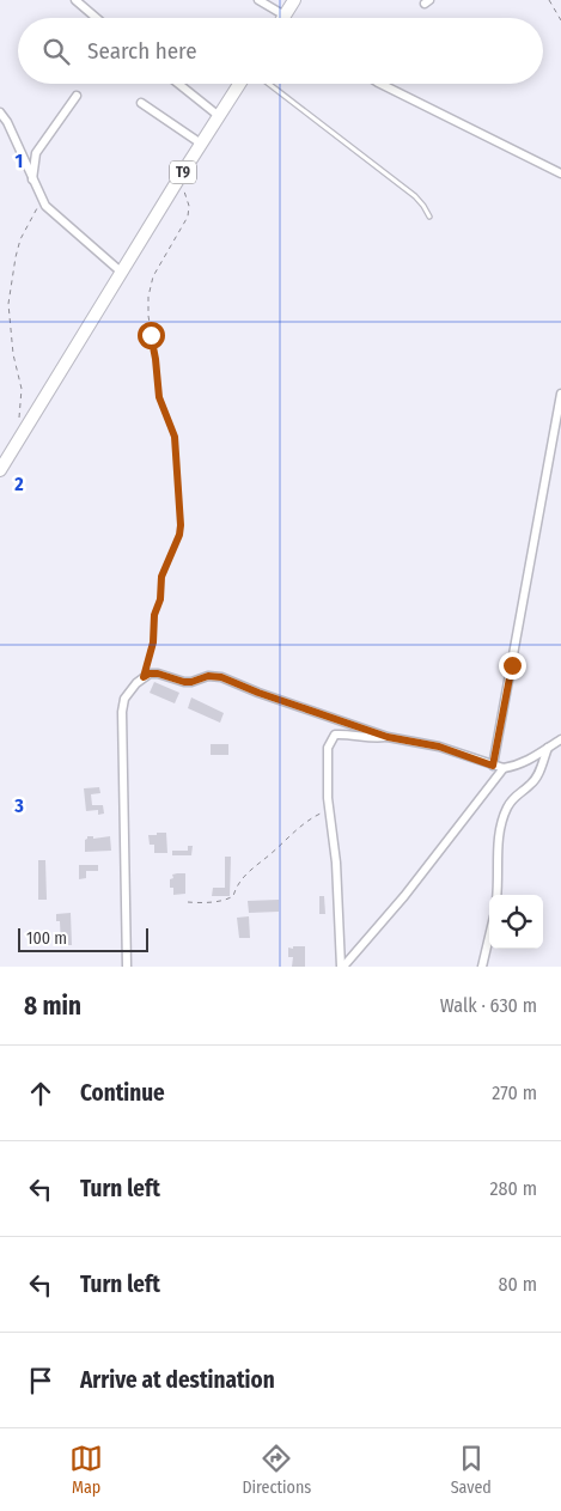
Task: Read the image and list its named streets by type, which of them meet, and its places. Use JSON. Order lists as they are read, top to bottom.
{
  "streets": {
    "highway": ["T9"]
  },
  "scale_bar": "100 m",
  "page": {
    "search": "Search here",
    "scale": "100 m",
    "heading": ["8 min", "Walk · 630 m"],
    "list": [
      ["Continue", "270 m"],
      ["Turn left", "280 m"],
      ["Turn left", "80 m"],
      "Arrive at destination"
    ],
    "nav": ["Map", "Directions", "Saved"]
  },
  "grid": {
    "rows": ["1", "2", "3"]
  }
}
